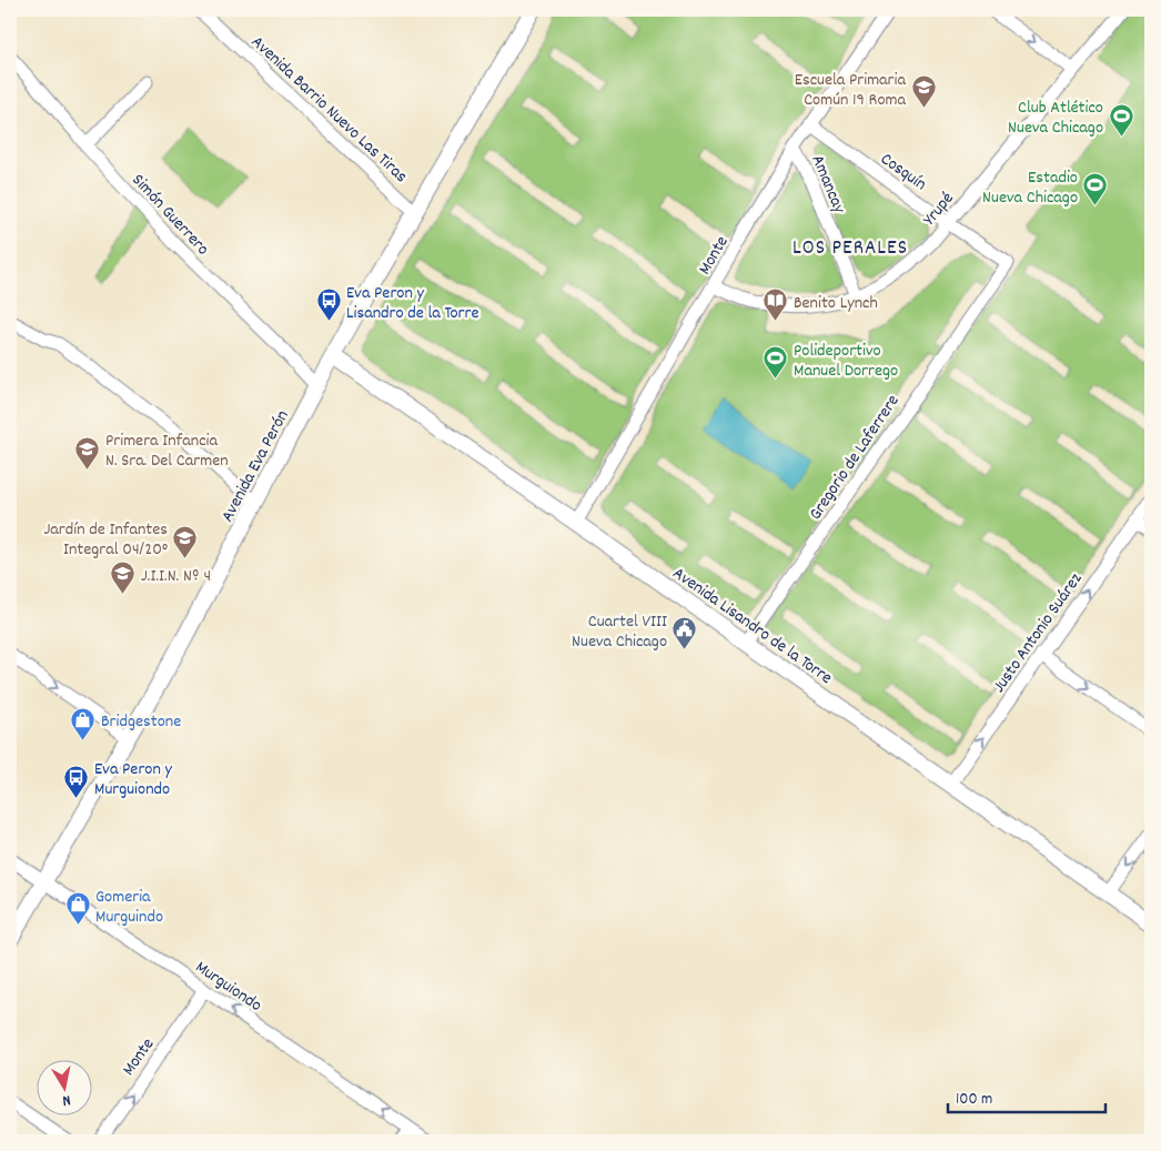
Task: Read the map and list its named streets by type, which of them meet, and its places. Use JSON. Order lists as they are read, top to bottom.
{
  "streets": {
    "main road": ["Avenida Eva Perón", "Avenida Lisandro de la Torre"],
    "street": [
      "Avenida Barrio Nuevo Las Tiras",
      "Cosquín",
      "Amancay",
      "Yrupé",
      "Simón Guerrero",
      "Monte",
      "Gregorio de Laferrere",
      "Justo Antonio Suárez",
      "Murguiondo"
    ]
  },
  "crossings": [
    ["Avenida Barrio Nuevo Las Tiras", "Avenida Eva Perón"],
    ["Cosquín", "Yrupé"],
    ["Cosquín", "Monte"],
    ["Cosquín", "Gregorio de Laferrere"],
    ["Amancay", "Yrupé"],
    ["Amancay", "Monte"],
    ["Yrupé", "Monte"],
    ["Simón Guerrero", "Avenida Eva Perón"],
    ["Monte", "Avenida Lisandro de la Torre"],
    ["Monte", "Murguiondo"],
    ["Gregorio de Laferrere", "Avenida Lisandro de la Torre"],
    ["Avenida Eva Perón", "Avenida Lisandro de la Torre"],
    ["Avenida Eva Perón", "Murguiondo"],
    ["Avenida Lisandro de la Torre", "Justo Antonio Suárez"]
  ],
  "one_way": ["Justo Antonio Suárez", "Murguiondo"],
  "districts": ["LOS PERALES"],
  "places": {
    "school or university": [
      "Escuela Primaria Común 19 Roma",
      "Primera Infancia N. Sra. Del Carmen",
      "Jardín de Infantes Integral 04/20°",
      "J.I.I.N. Nº 4"
    ],
    "sports": ["Club Atlético Nueva Chicago", "Estadio Nueva Chicago", "Polideportivo Manuel Dorrego"],
    "bus stop": ["Eva Peron y Lisandro de la Torre", "Eva Peron y Murguiondo"],
    "library": ["Benito Lynch"],
    "public building": ["Cuartel VIII Nueva Chicago"],
    "shop": ["Bridgestone", "Gomeria Murguindo"]
  },
  "scale_bar": "100 m",
  "north": "bottom"
}
